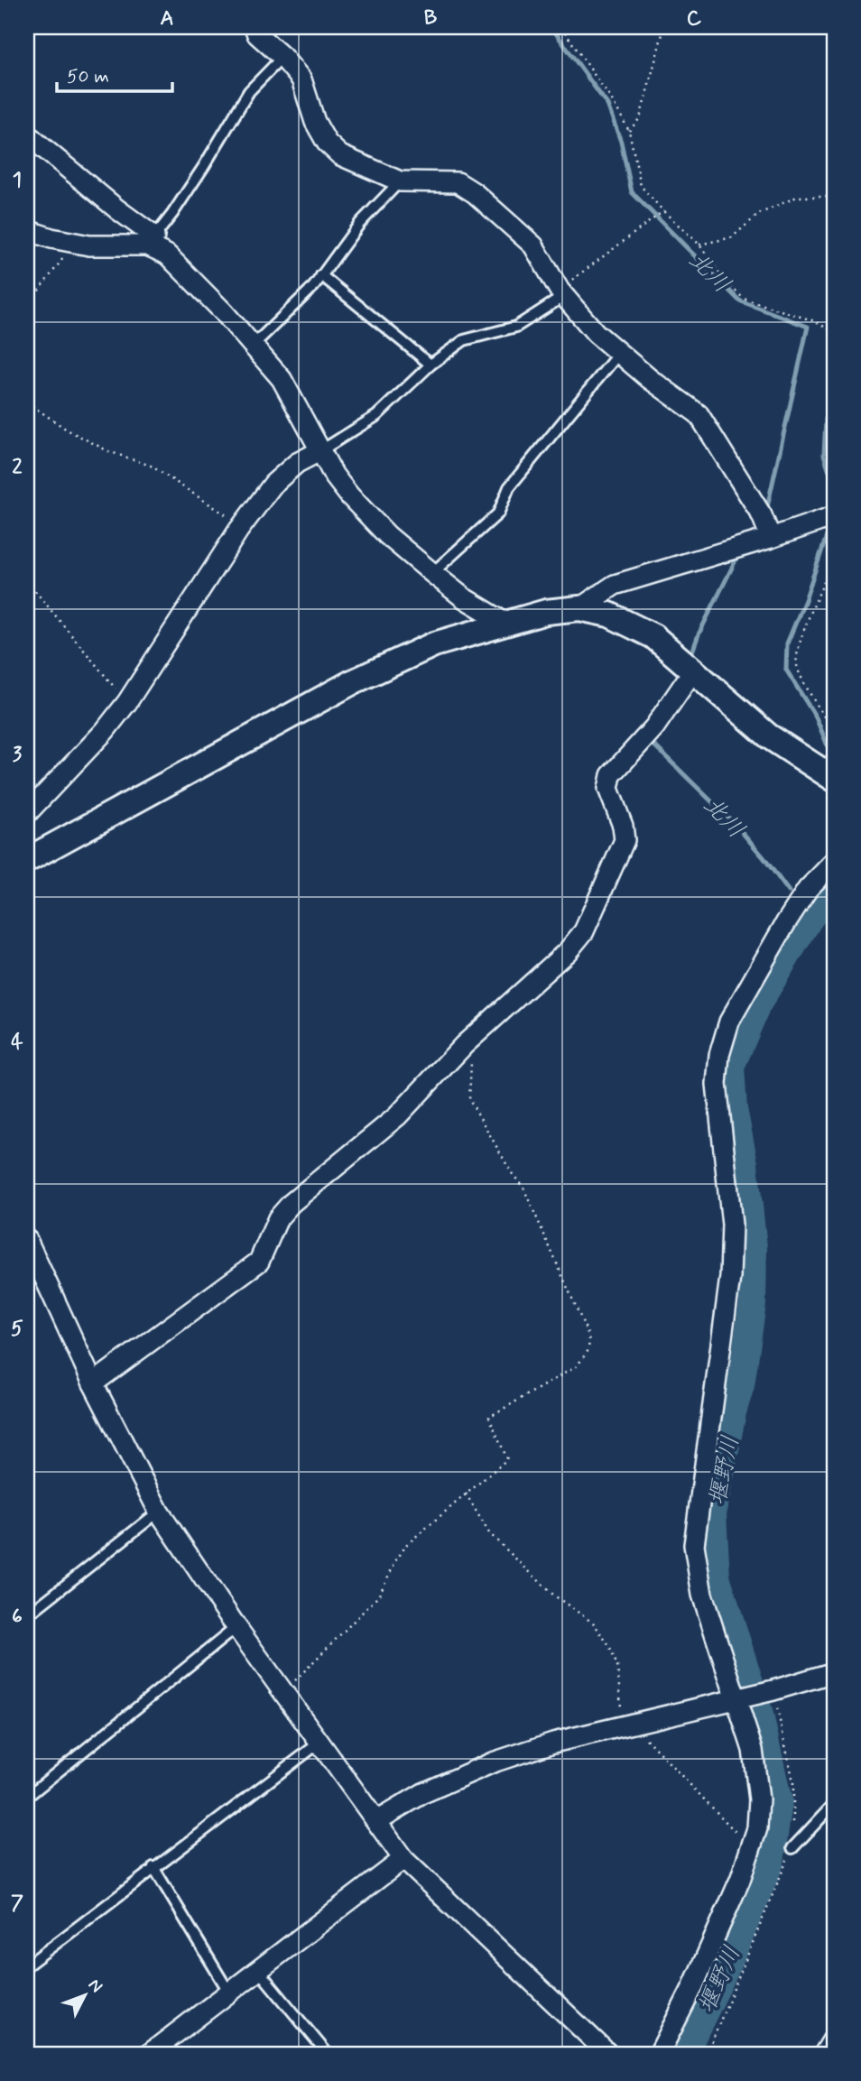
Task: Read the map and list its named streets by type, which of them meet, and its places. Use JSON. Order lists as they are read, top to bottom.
{
  "water": ["北川", "堰野川"],
  "scale_bar": "50 m",
  "north": "top right",
  "grid": {
    "columns": ["A", "B", "C"],
    "rows": [
      "1",
      "2",
      "3",
      "4",
      "5",
      "6",
      "7"
    ]
  }
}
